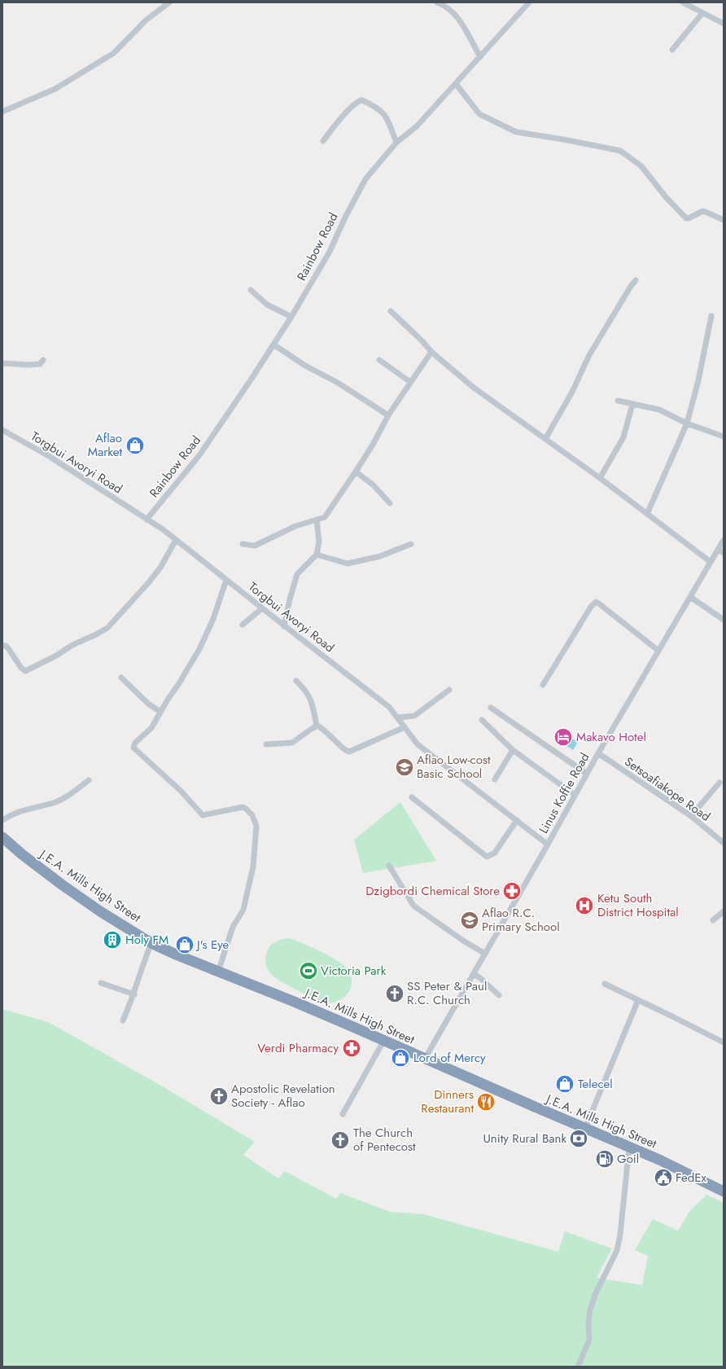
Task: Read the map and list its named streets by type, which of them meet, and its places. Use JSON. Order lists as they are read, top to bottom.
{
  "streets": {
    "highway": ["J.E.A. Mills High Street"],
    "street": [
      "Rainbow Road",
      "Torgbui Avoryi Road",
      "Setsoafiakope Road",
      "Linus Koffie Road"
    ]
  },
  "crossings": [
    ["Rainbow Road", "Torgbui Avoryi Road"],
    ["Torgbui Avoryi Road", "Linus Koffie Road"],
    ["Setsoafiakope Road", "Linus Koffie Road"],
    ["Linus Koffie Road", "J.E.A. Mills High Street"]
  ],
  "places": {
    "shop": [
      "Aflao Market",
      "J's Eye",
      "Lord of Mercy",
      "Telecel"
    ],
    "hotel": ["Makavo Hotel"],
    "school or university": ["Aflao Low-cost Basic School", "Aflao R.C. Primary School"],
    "pharmacy": ["Dzigbordi Chemical Store", "Verdi Pharmacy"],
    "hospital": ["Ketu South District Hospital"],
    "building": ["Holy FM"],
    "sports": ["Victoria Park"],
    "church": ["SS Peter & Paul R.C. Church", "Apostolic Revelation Society - Aflao", "The Church of Pentecost"],
    "restaurant": ["Dinners Restaurant"],
    "bank": ["Unity Rural Bank"],
    "fuel station": ["Goil"],
    "public building": ["FedEx"]
  }
}
